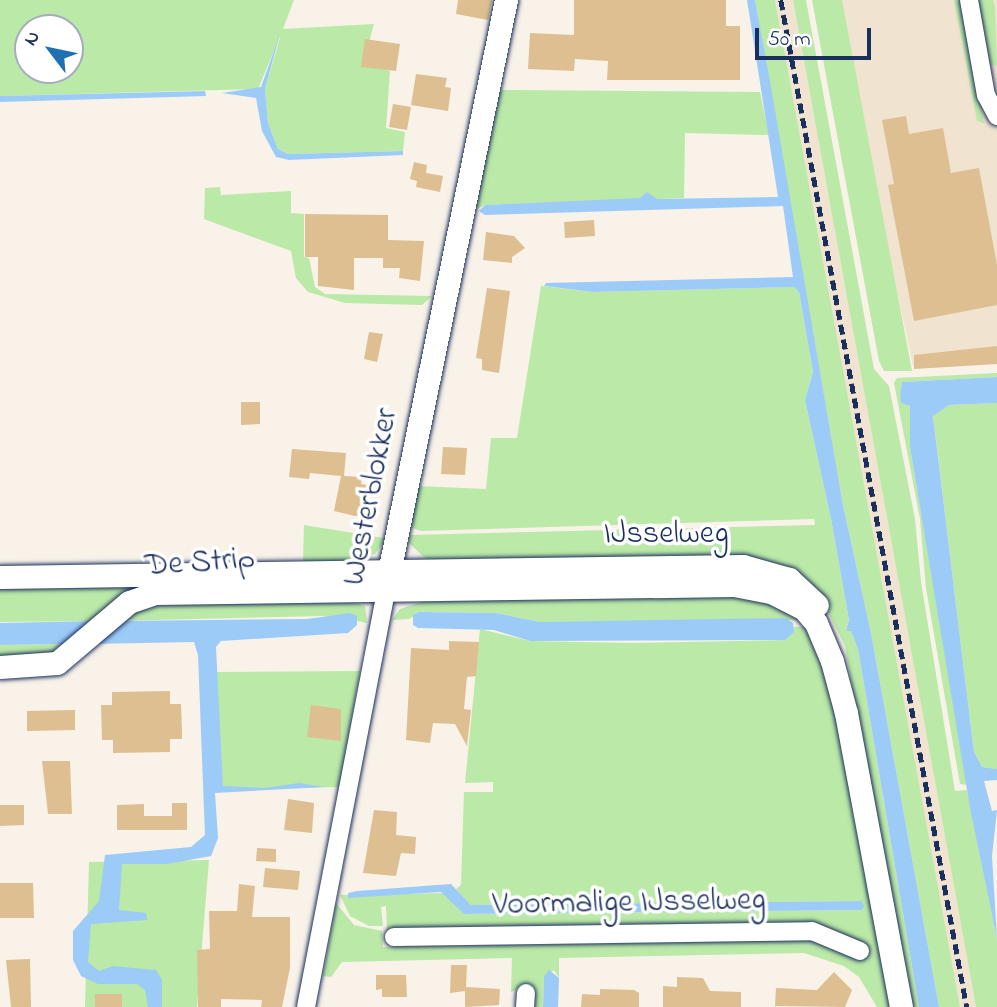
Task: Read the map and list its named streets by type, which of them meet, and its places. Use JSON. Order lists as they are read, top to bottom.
{
  "streets": {
    "street": [
      "Westerblokker",
      "IJsselweg",
      "De Strip",
      "Voormalige IJsselweg"
    ]
  },
  "crossings": [
    ["Westerblokker", "IJsselweg"],
    ["Westerblokker", "De Strip"],
    ["IJsselweg", "De Strip"]
  ],
  "scale_bar": "50 m",
  "north": "top left"
}
